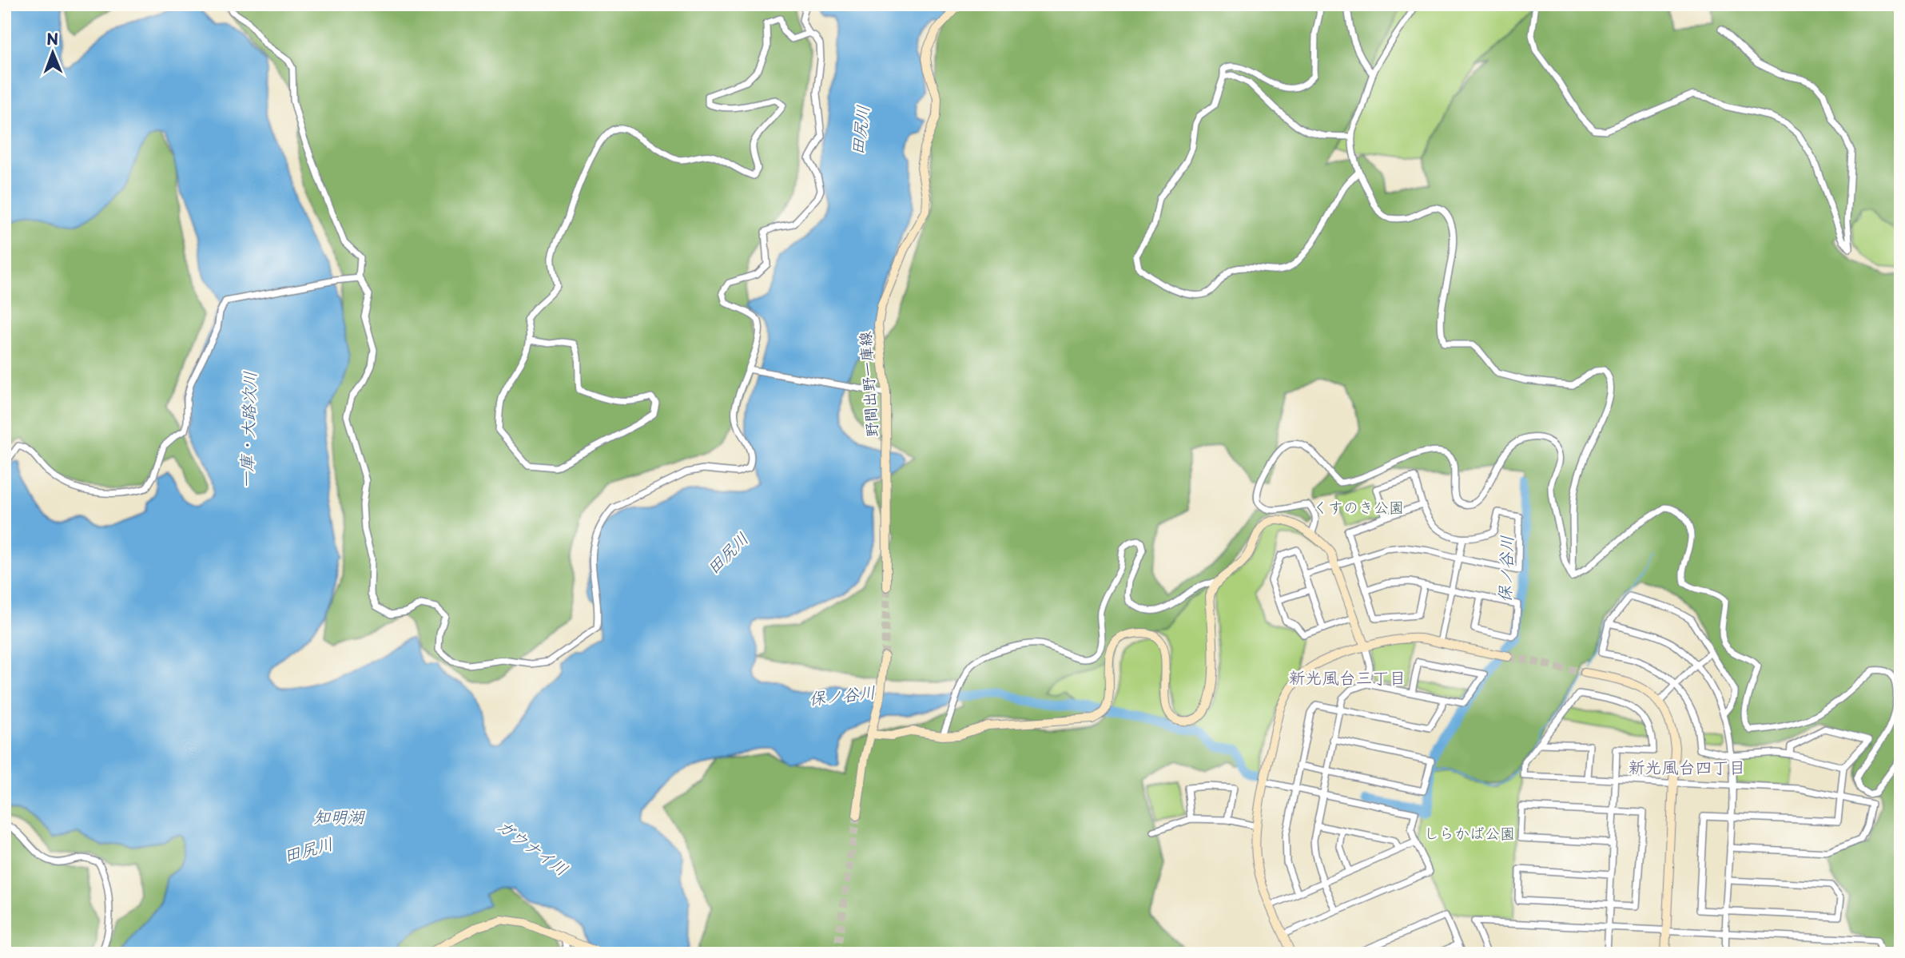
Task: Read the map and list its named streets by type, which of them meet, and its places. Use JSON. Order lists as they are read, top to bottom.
{
  "streets": {
    "street": ["野間出野一庫線"]
  },
  "districts": ["新光風台三丁目", "新光風台四丁目"],
  "water": [
    "田尻川",
    "一庫・大路次川",
    "保ノ谷川",
    "知明湖",
    "ガウナイ川"
  ],
  "parks": ["くすのき公園", "しらかば公園"],
  "north": "top"
}
